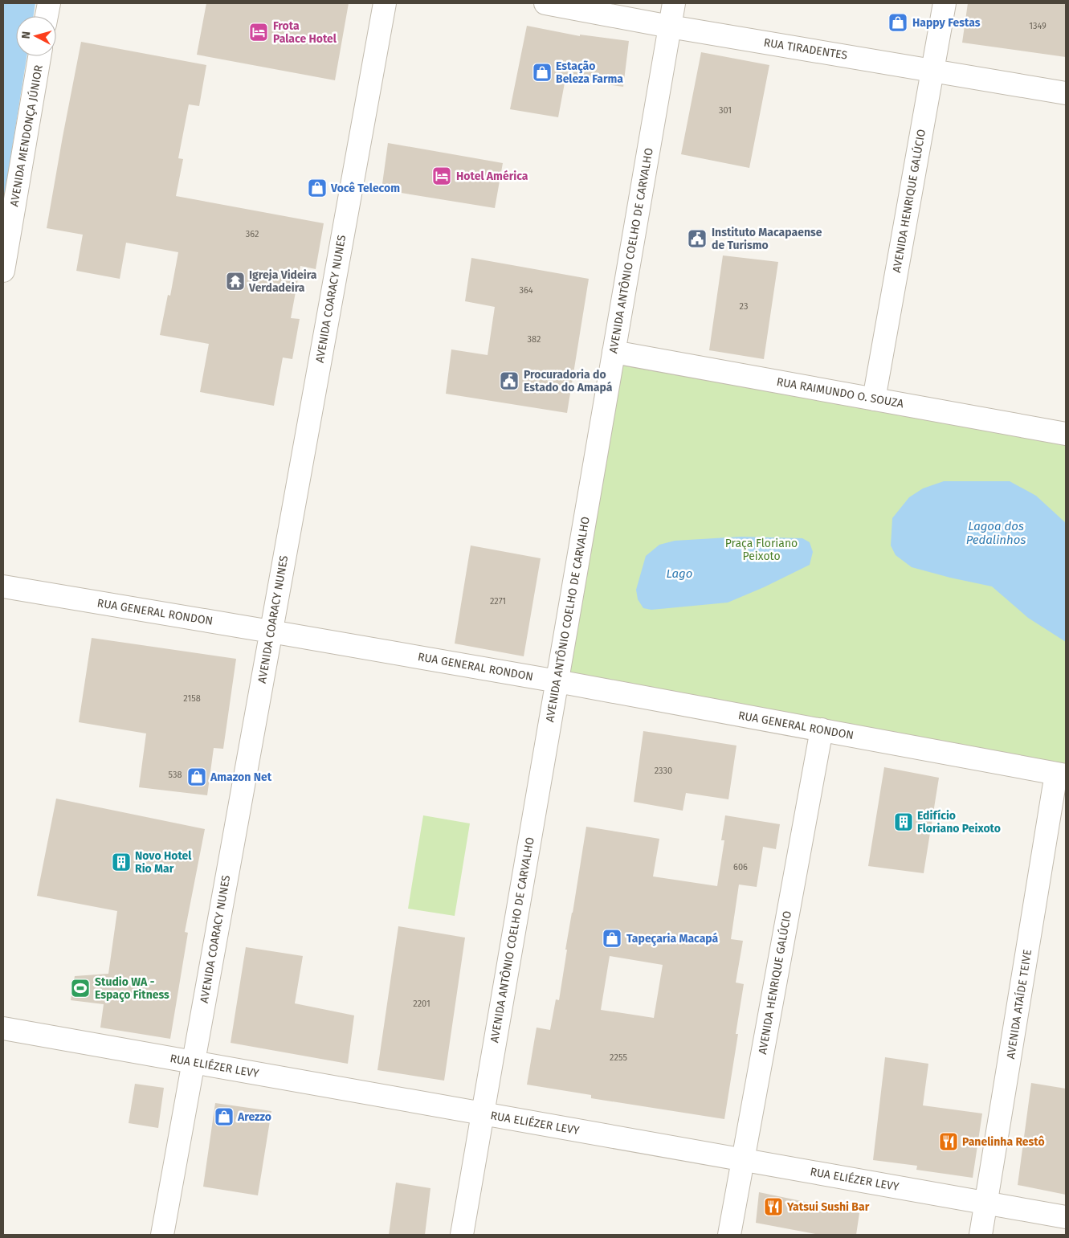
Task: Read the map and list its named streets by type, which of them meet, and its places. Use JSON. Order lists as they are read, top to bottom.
{
  "streets": {
    "street": [
      "RUA TIRADENTES",
      "AVENIDA MENDONÇA JÚNIOR",
      "AVENIDA HENRIQUE GALÚCIO",
      "AVENIDA ANTÔNIO COELHO DE CARVALHO",
      "AVENIDA COARACY NUNES",
      "RUA RAIMUNDO O. SOUZA",
      "RUA GENERAL RONDON",
      "AVENIDA ATAÍDE TEIVE",
      "RUA ELIÉZER LEVY"
    ]
  },
  "crossings": [
    ["RUA TIRADENTES", "AVENIDA HENRIQUE GALÚCIO"],
    ["RUA TIRADENTES", "AVENIDA ANTÔNIO COELHO DE CARVALHO"],
    ["AVENIDA HENRIQUE GALÚCIO", "RUA RAIMUNDO O. SOUZA"],
    ["AVENIDA HENRIQUE GALÚCIO", "RUA GENERAL RONDON"],
    ["AVENIDA HENRIQUE GALÚCIO", "RUA ELIÉZER LEVY"],
    ["AVENIDA ANTÔNIO COELHO DE CARVALHO", "RUA RAIMUNDO O. SOUZA"],
    ["AVENIDA ANTÔNIO COELHO DE CARVALHO", "RUA GENERAL RONDON"],
    ["AVENIDA ANTÔNIO COELHO DE CARVALHO", "RUA ELIÉZER LEVY"],
    ["AVENIDA COARACY NUNES", "RUA GENERAL RONDON"],
    ["AVENIDA COARACY NUNES", "RUA ELIÉZER LEVY"],
    ["RUA GENERAL RONDON", "AVENIDA ATAÍDE TEIVE"],
    ["AVENIDA ATAÍDE TEIVE", "RUA ELIÉZER LEVY"]
  ],
  "water": ["Lagoa dos Pedalinhos", "Lago"],
  "parks": ["Praça Floriano Peixoto"],
  "places": {
    "shop": [
      "Happy Festas",
      "Estação Beleza Farma",
      "Você Telecom",
      "Amazon Net",
      "Tapeçaria Macapá",
      "Arezzo"
    ],
    "hotel": ["Frota Palace Hotel", "Hotel América"],
    "public building": ["Instituto Macapaense de Turismo", "Procuradoria do Estado do Amapá"],
    "temple": ["Igreja Videira Verdadeira"],
    "building": ["Edifício Floriano Peixoto", "Novo Hotel Rio Mar"],
    "sports": ["Studio WA - Espaço Fitness"],
    "restaurant": ["Panelinha Restô", "Yatsui Sushi Bar"]
  },
  "house_numbers": [
    "1349",
    "301",
    "362",
    "364",
    "23",
    "382",
    "2271",
    "2158",
    "2330",
    "538",
    "606",
    "2201",
    "2255"
  ],
  "north": "left"
}
